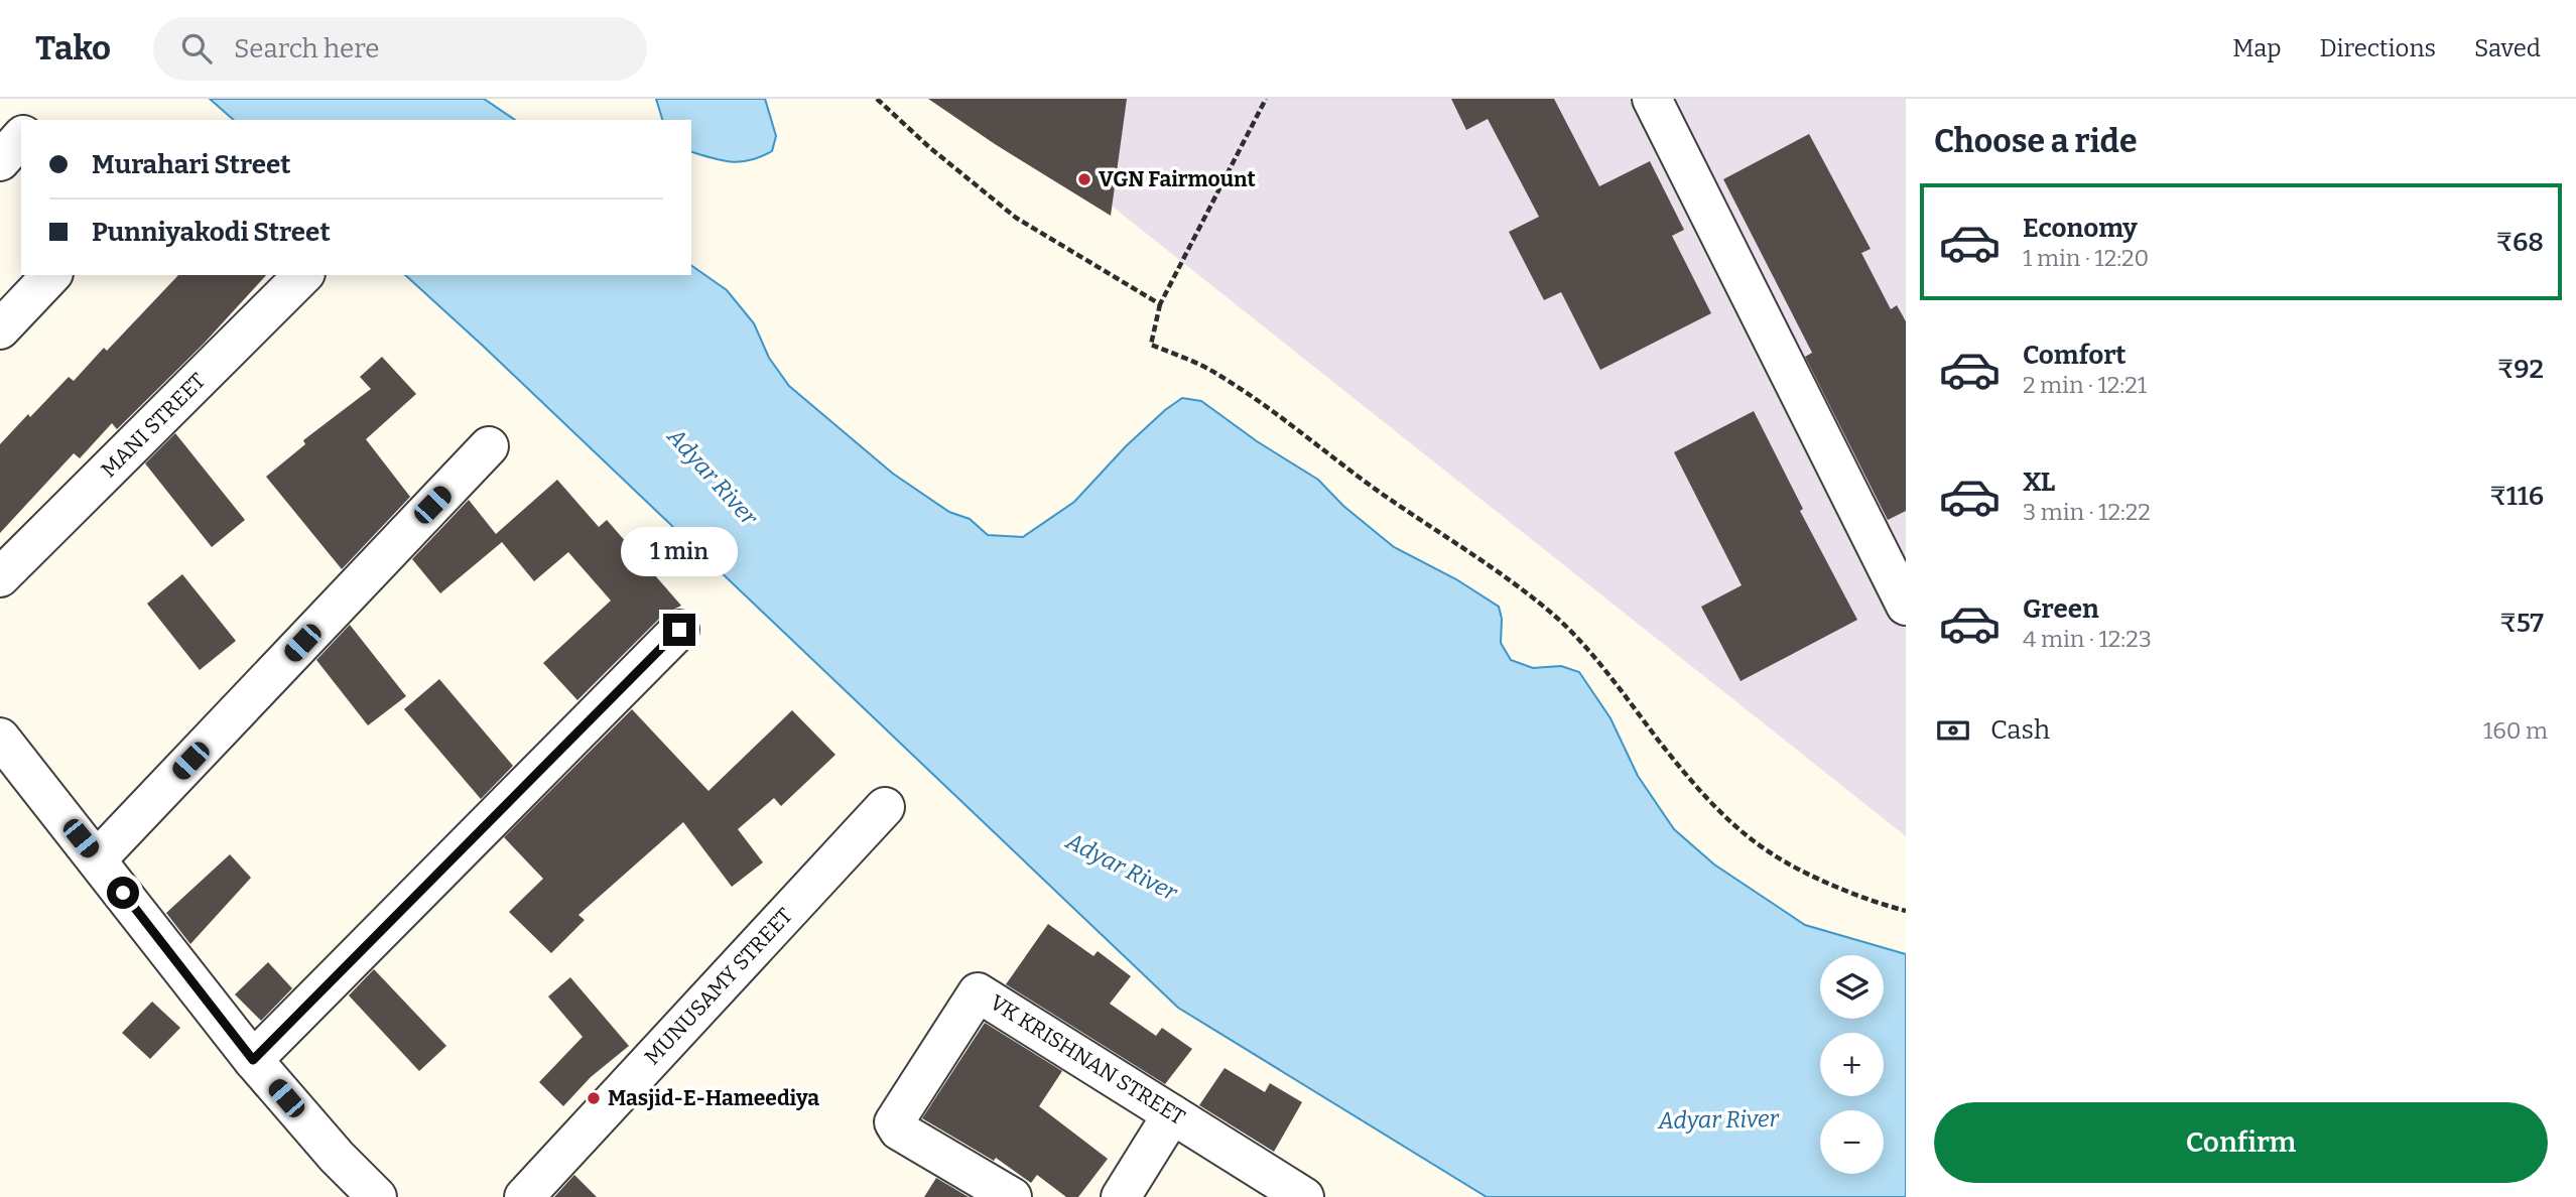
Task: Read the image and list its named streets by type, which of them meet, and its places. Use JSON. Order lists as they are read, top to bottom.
{
  "streets": {
    "street": ["MANI STREET", "MUNUSAMY STREET", "VK KRISHNAN STREET"]
  },
  "water": ["Adyar River"],
  "places": ["VGN Fairmount", "Masjid-E-Hameediya"],
  "page": {
    "header": "Tako",
    "search": "Search here",
    "nav": ["Map", "Directions", "Saved"],
    "heading": "Choose a ride",
    "banner": ["Murahari Street", "Punniyakodi Street"],
    "list": [
      {
        "name": "Economy",
        "note": "1 min · 12:20",
        "value": "₹68"
      },
      {
        "name": "Comfort",
        "note": "2 min · 12:21",
        "value": "₹92"
      },
      {
        "name": "XL",
        "note": "3 min · 12:22",
        "value": "₹116"
      },
      {
        "name": "Green",
        "note": "4 min · 12:23",
        "value": "₹57"
      }
    ],
    "bubble": "1 min",
    "pay": ["Cash", "160 m"],
    "map_buttons": ["+", "−"],
    "buttons": "Confirm"
  }
}
